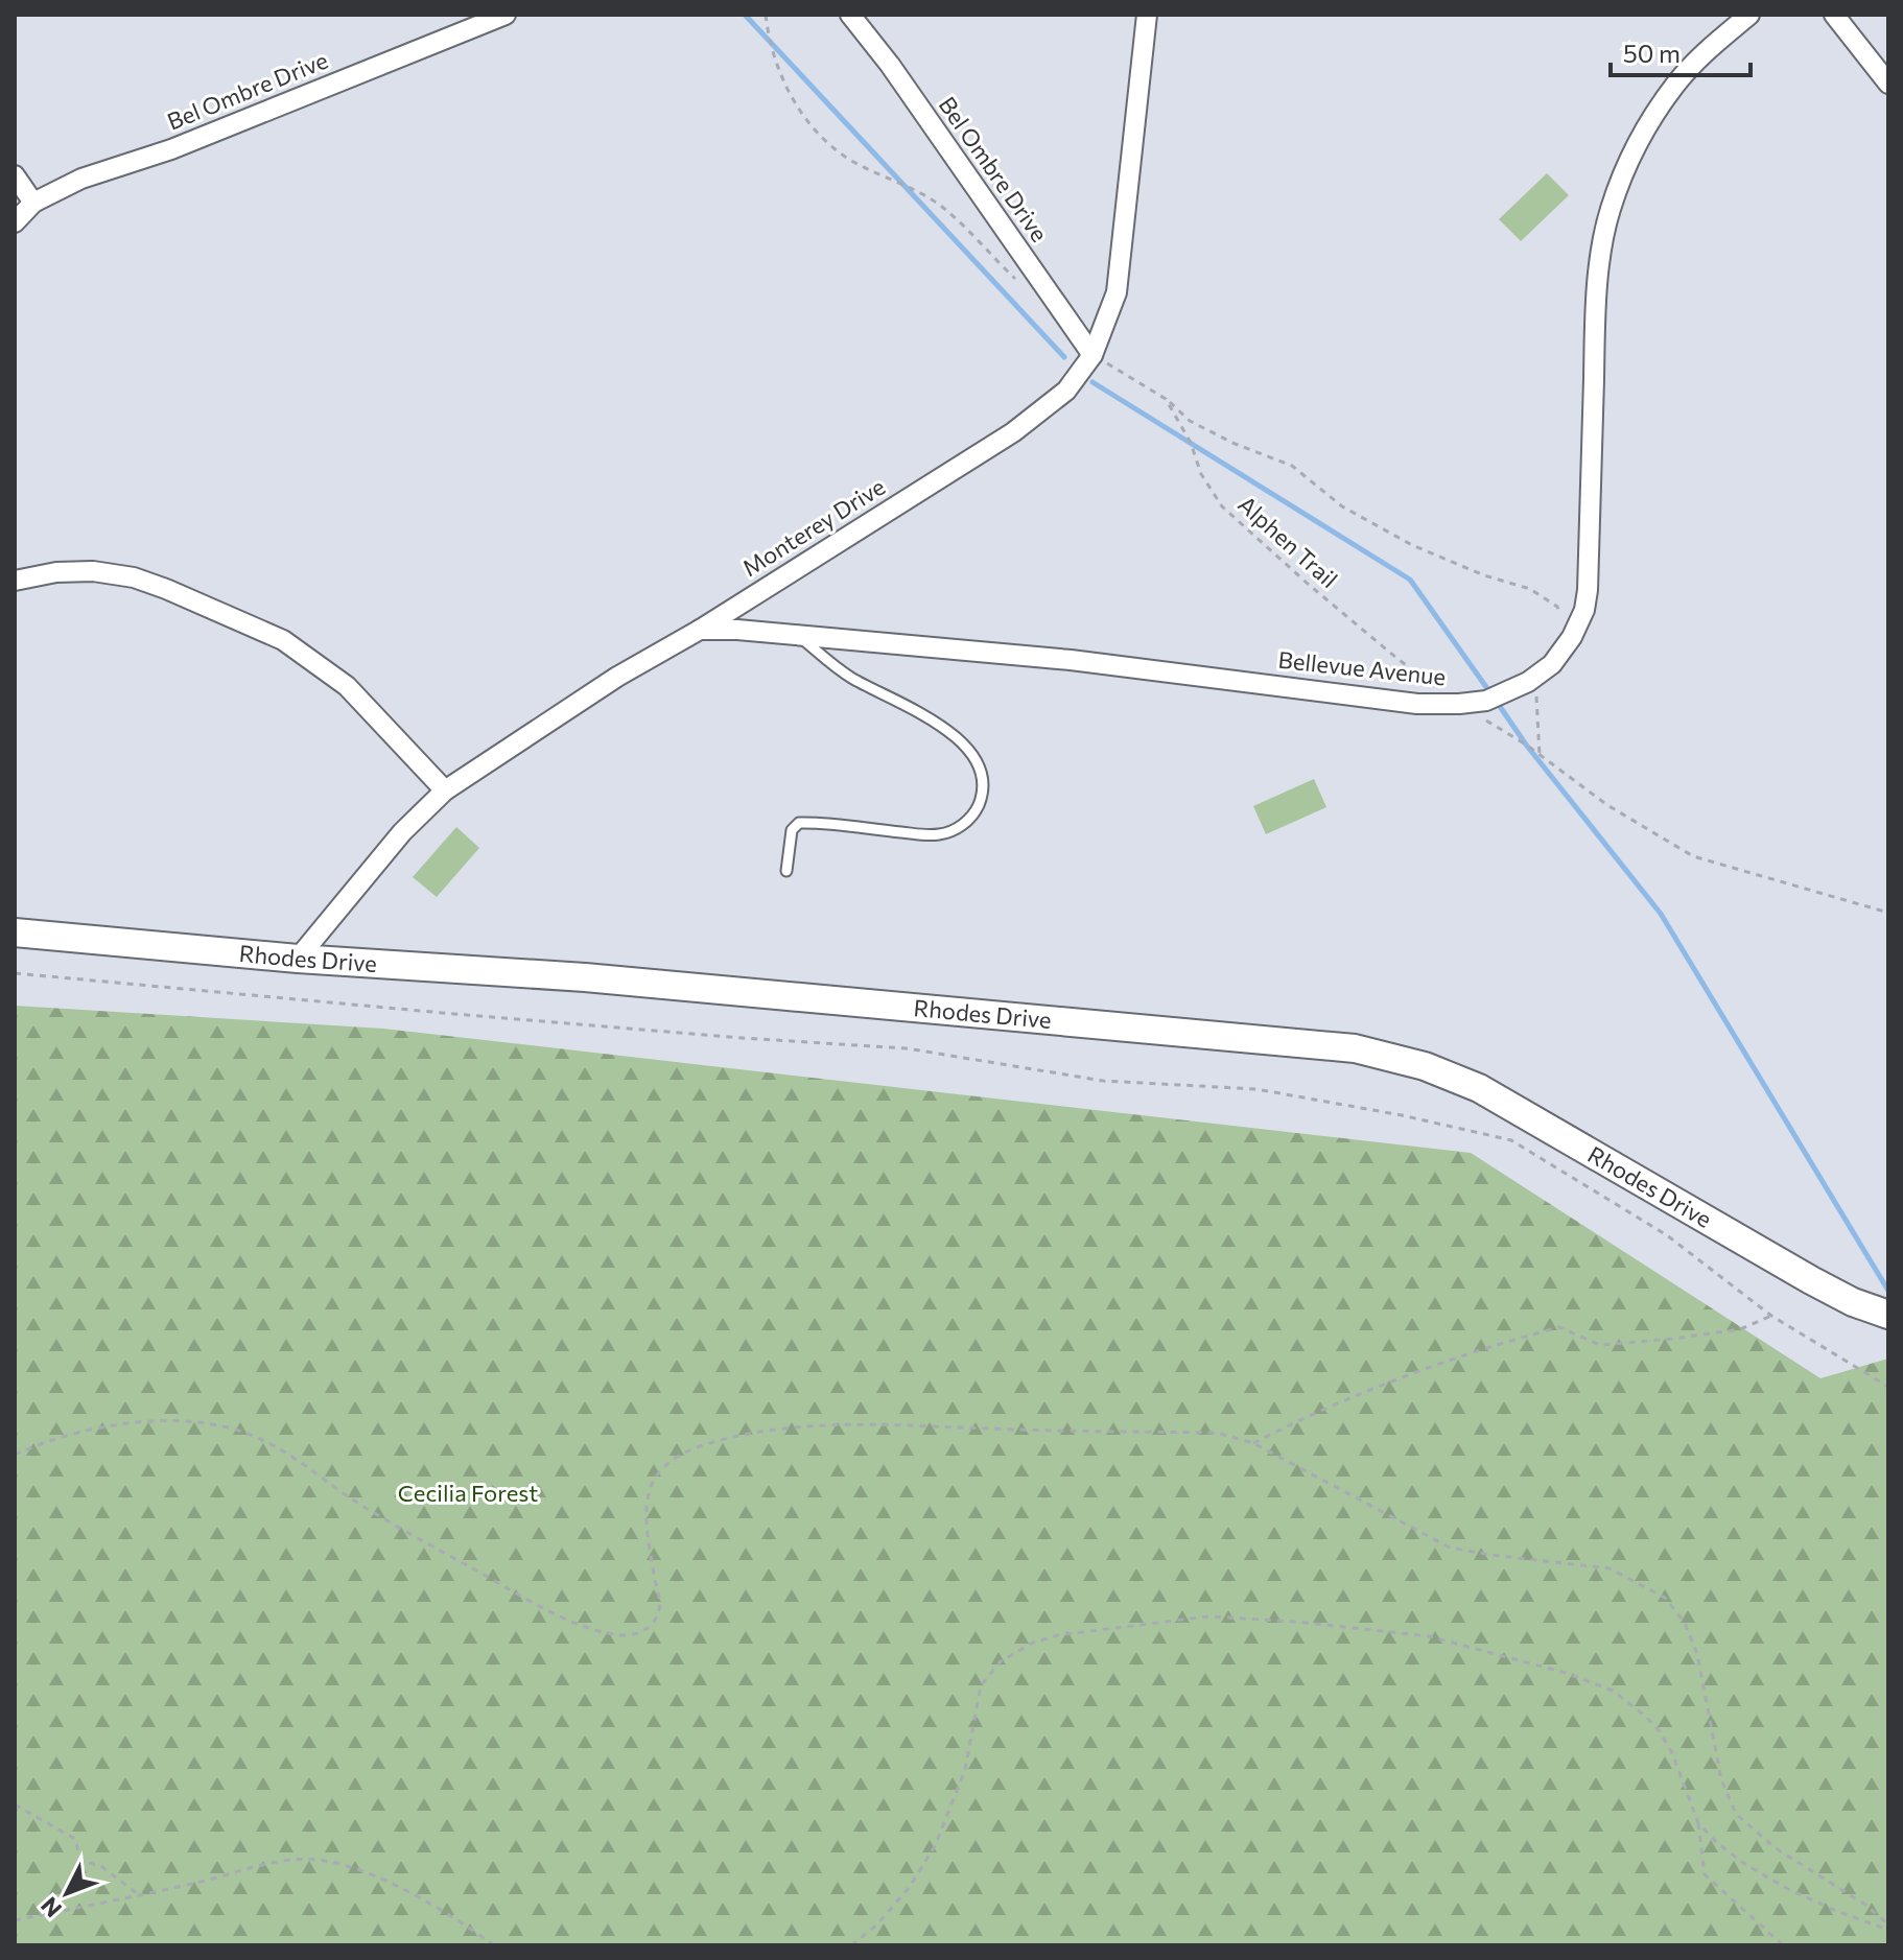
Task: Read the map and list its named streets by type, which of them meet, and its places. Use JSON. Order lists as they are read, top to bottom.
{
  "streets": {
    "main road": ["Rhodes Drive"],
    "street": ["Bel Ombre Drive", "Monterey Drive", "Bellevue Avenue"],
    "path": ["Alphen Trail"]
  },
  "crossings": [
    ["Bel Ombre Drive", "Monterey Drive"],
    ["Bel Ombre Drive", "Alphen Trail"],
    ["Monterey Drive", "Alphen Trail"],
    ["Monterey Drive", "Bellevue Avenue"],
    ["Monterey Drive", "Rhodes Drive"],
    ["Alphen Trail", "Bellevue Avenue"]
  ],
  "parks": ["Cecilia Forest"],
  "scale_bar": "50 m",
  "north": "bottom left"
}
